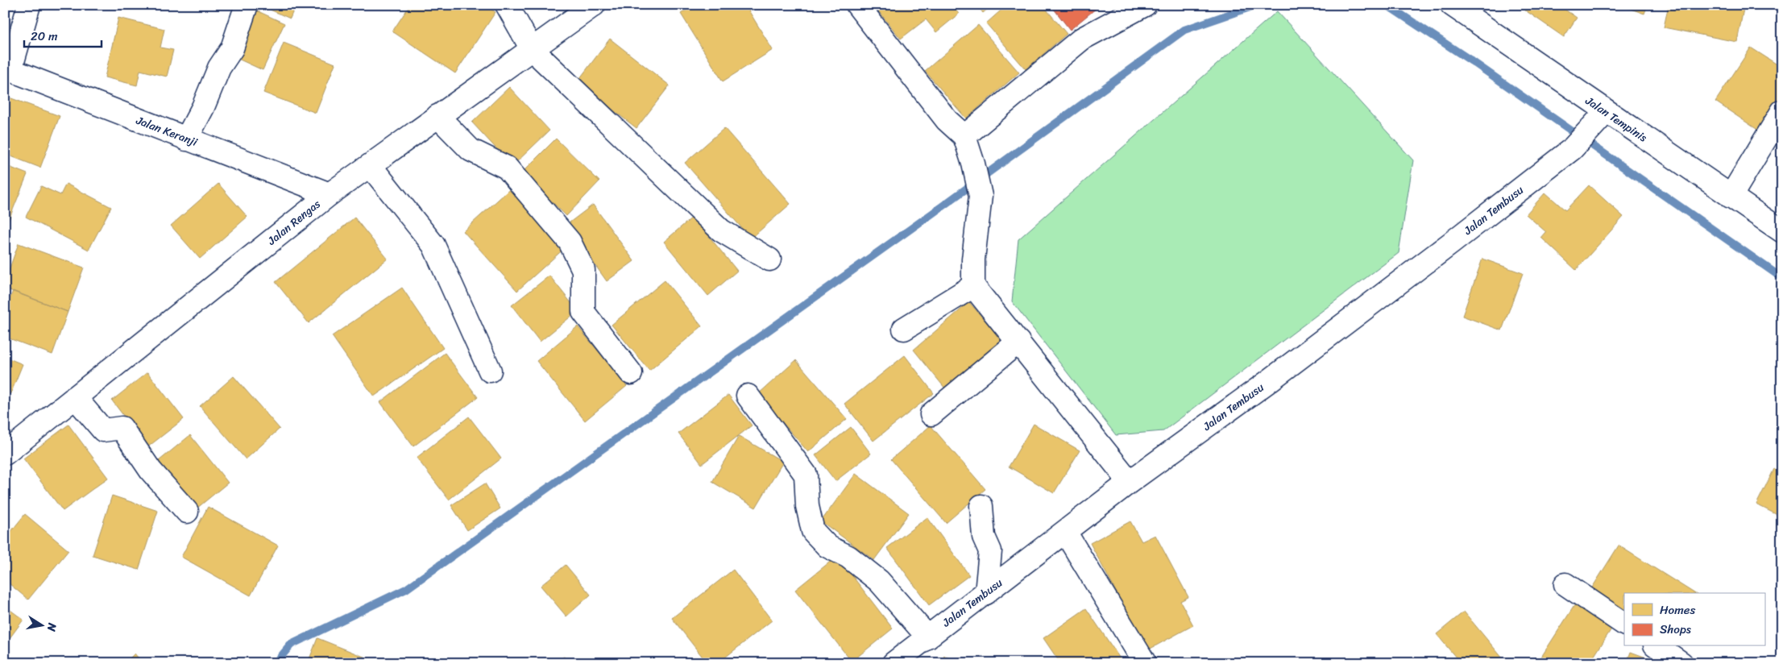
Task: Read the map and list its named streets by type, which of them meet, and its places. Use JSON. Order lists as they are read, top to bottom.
{
  "streets": {
    "street": [
      "Jalan Tempinis",
      "Jalan Keranji",
      "Jalan Tembusu",
      "Jalan Rengas"
    ]
  },
  "crossings": [
    ["Jalan Tempinis", "Jalan Tembusu"],
    ["Jalan Keranji", "Jalan Rengas"]
  ],
  "legend": ["Homes", "Shops"],
  "scale_bar": "20 m",
  "north": "right"
}
